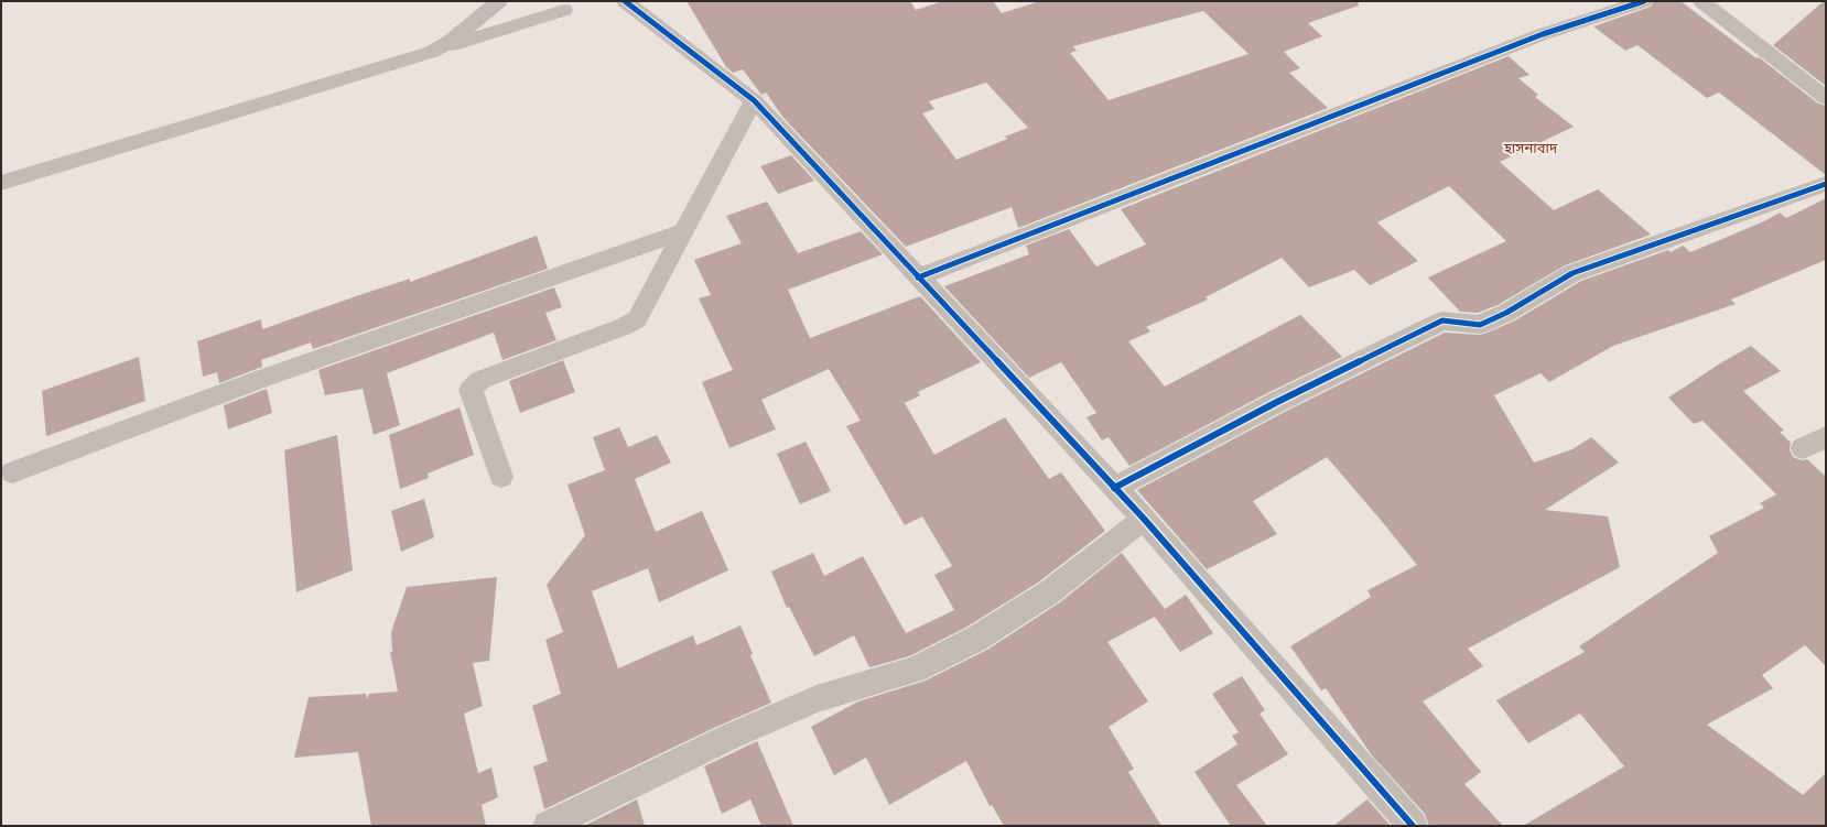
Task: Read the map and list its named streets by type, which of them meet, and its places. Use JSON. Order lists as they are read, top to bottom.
{
  "districts": ["হাসনাবাদ"]
}
